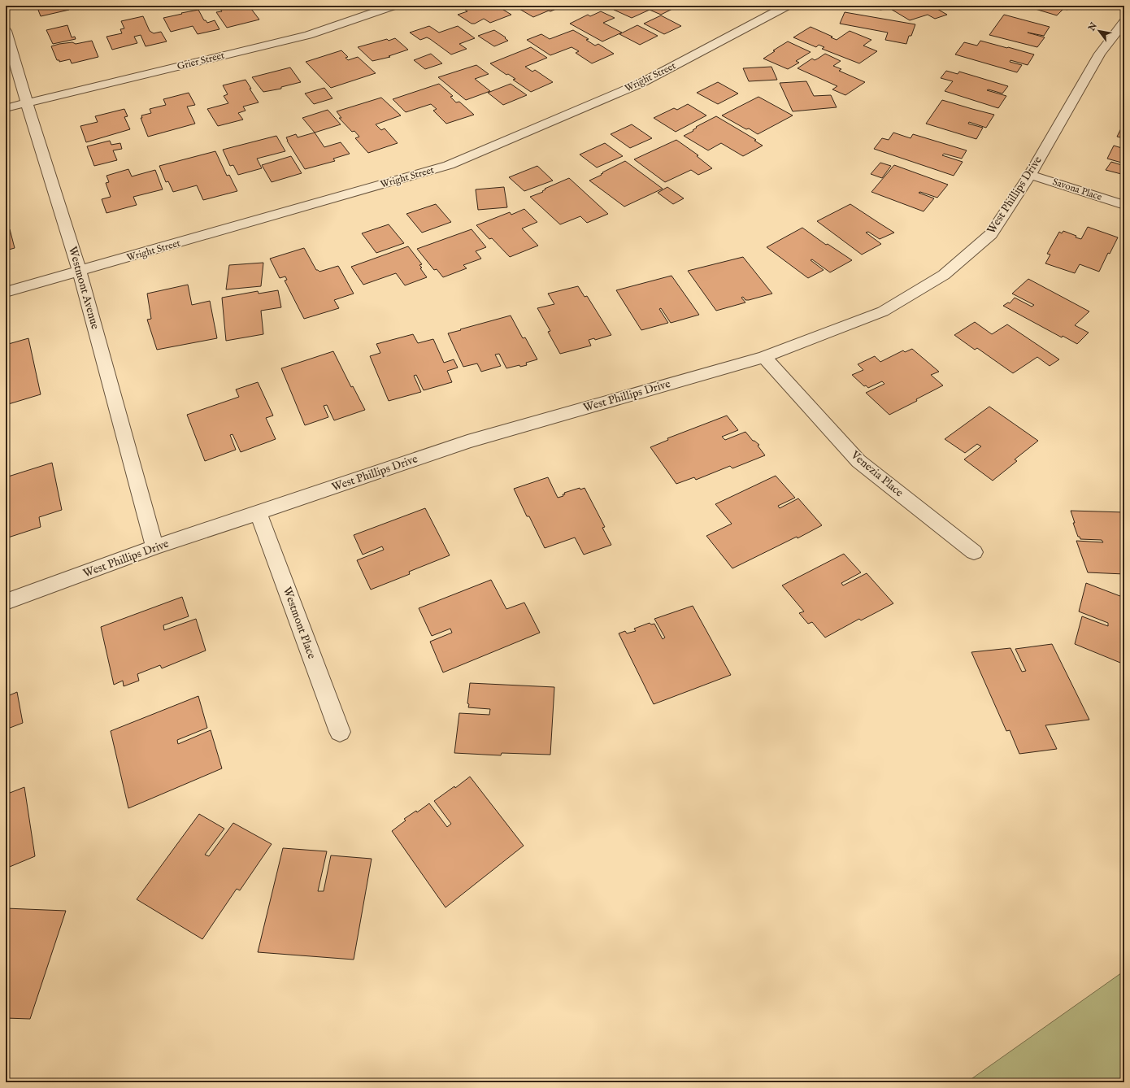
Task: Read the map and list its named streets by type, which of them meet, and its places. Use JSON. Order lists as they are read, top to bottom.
{
  "streets": {
    "street": [
      "Grier Street",
      "Wright Street",
      "Savona Place",
      "West Phillips Drive",
      "Westmont Avenue",
      "Venezia Place",
      "Westmont Place"
    ]
  },
  "crossings": [
    ["Grier Street", "Westmont Avenue"],
    ["Wright Street", "Westmont Avenue"],
    ["Savona Place", "West Phillips Drive"],
    ["West Phillips Drive", "Westmont Avenue"],
    ["West Phillips Drive", "Venezia Place"],
    ["West Phillips Drive", "Westmont Place"]
  ],
  "north": "top left"
}
